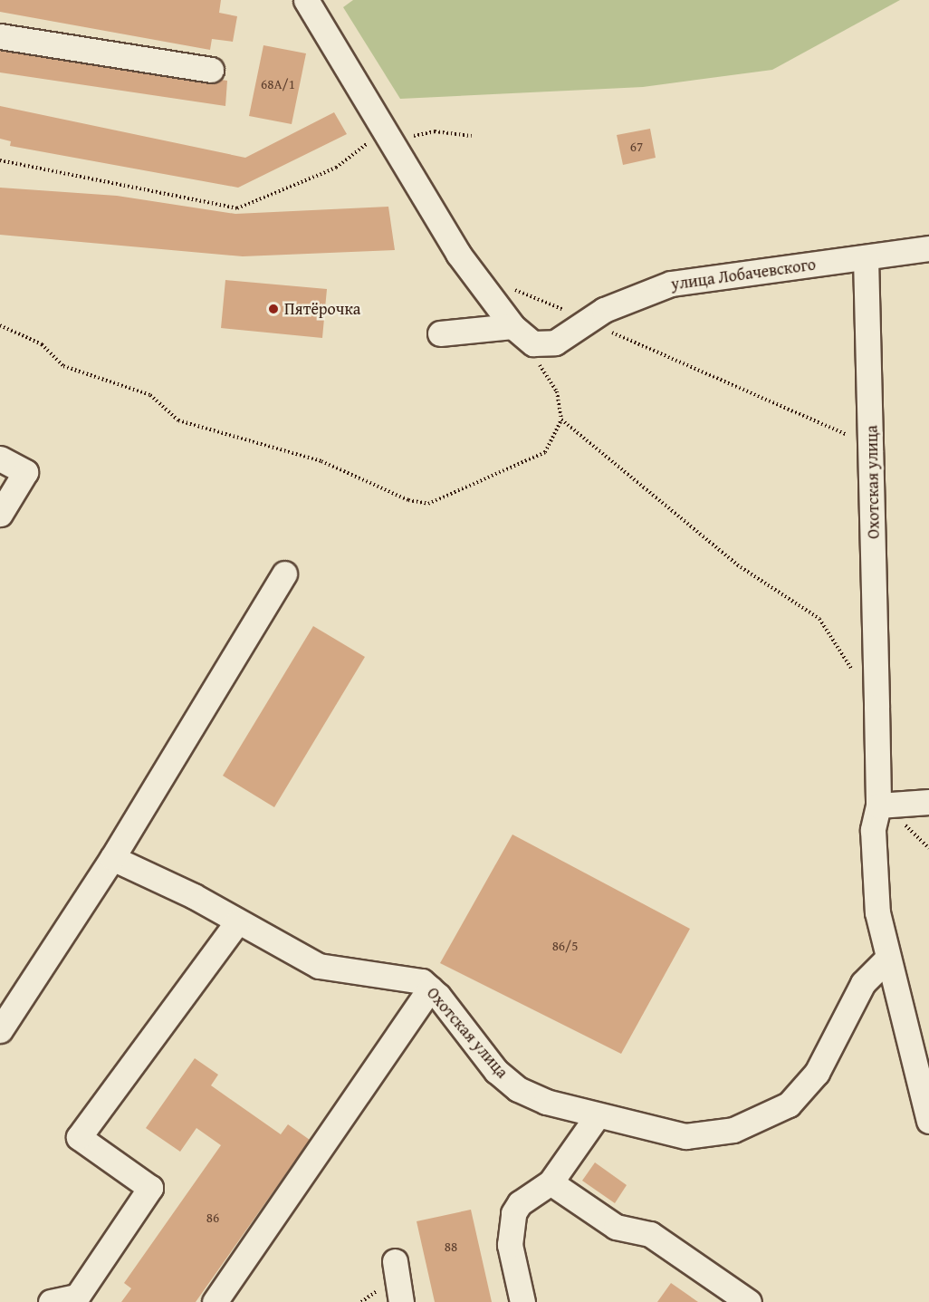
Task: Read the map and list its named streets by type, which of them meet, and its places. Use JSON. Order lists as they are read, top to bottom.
{
  "streets": {
    "street": ["улица Лобачевского", "Охотская улица"]
  },
  "crossings": [
    ["улица Лобачевского", "Охотская улица"]
  ],
  "places": ["Пятёрочка"],
  "house_numbers": [
    "68А/1",
    "67",
    "86/5",
    "86",
    "88"
  ]
}
